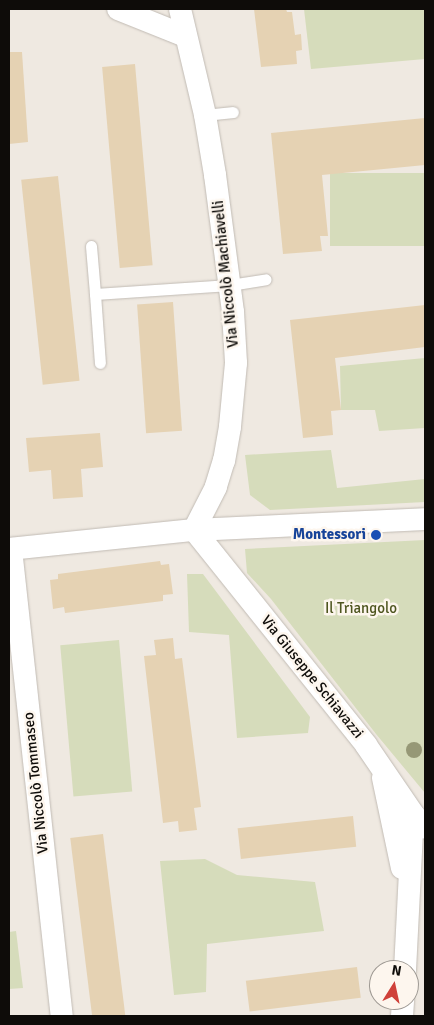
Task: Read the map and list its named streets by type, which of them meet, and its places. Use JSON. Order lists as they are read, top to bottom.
{
  "streets": {
    "street": ["Via Niccolò Machiavelli", "Via Giuseppe Schiavazzi", "Via Niccolò Tommaseo"]
  },
  "crossings": [
    ["Via Niccolò Machiavelli", "Via Giuseppe Schiavazzi"]
  ],
  "parks": ["Il Triangolo"],
  "places": ["Montessori"],
  "north": "top"
}
